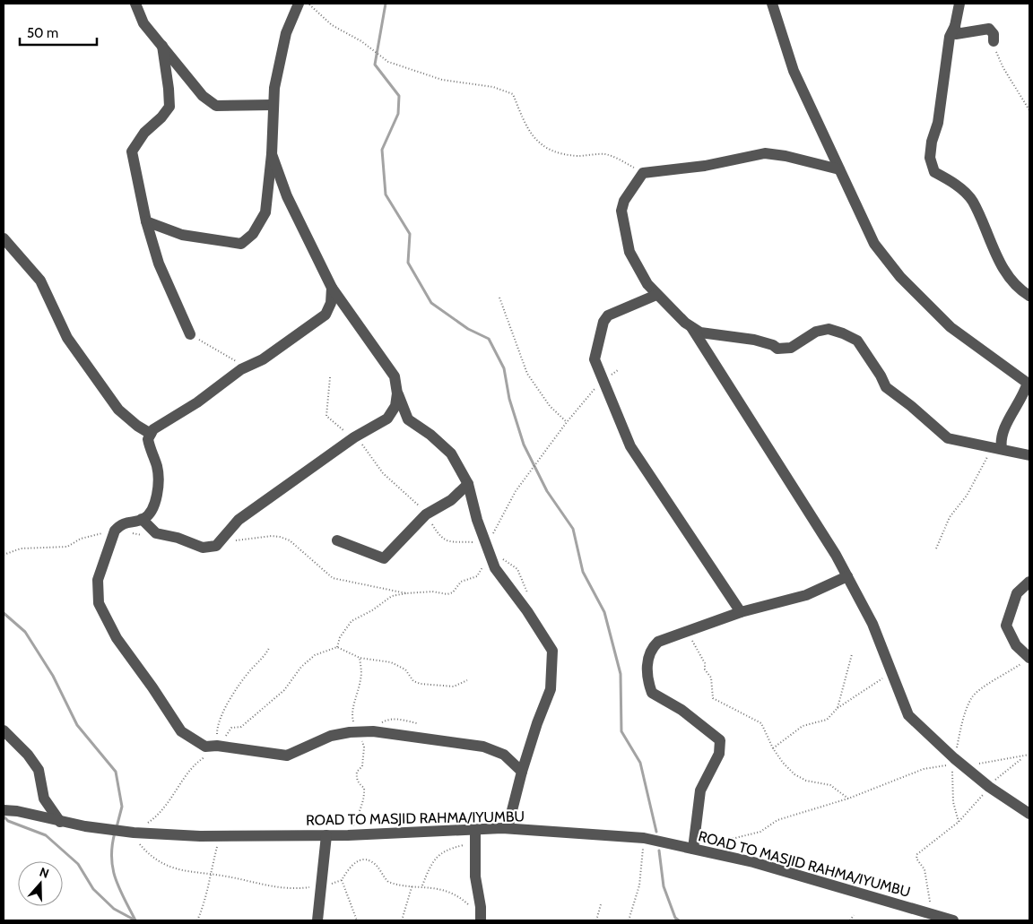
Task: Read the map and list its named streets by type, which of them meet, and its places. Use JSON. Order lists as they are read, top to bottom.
{
  "streets": {
    "street": ["ROAD TO MASJID RAHMA/IYUMBU"]
  },
  "scale_bar": "50 m",
  "north": "top"
}
